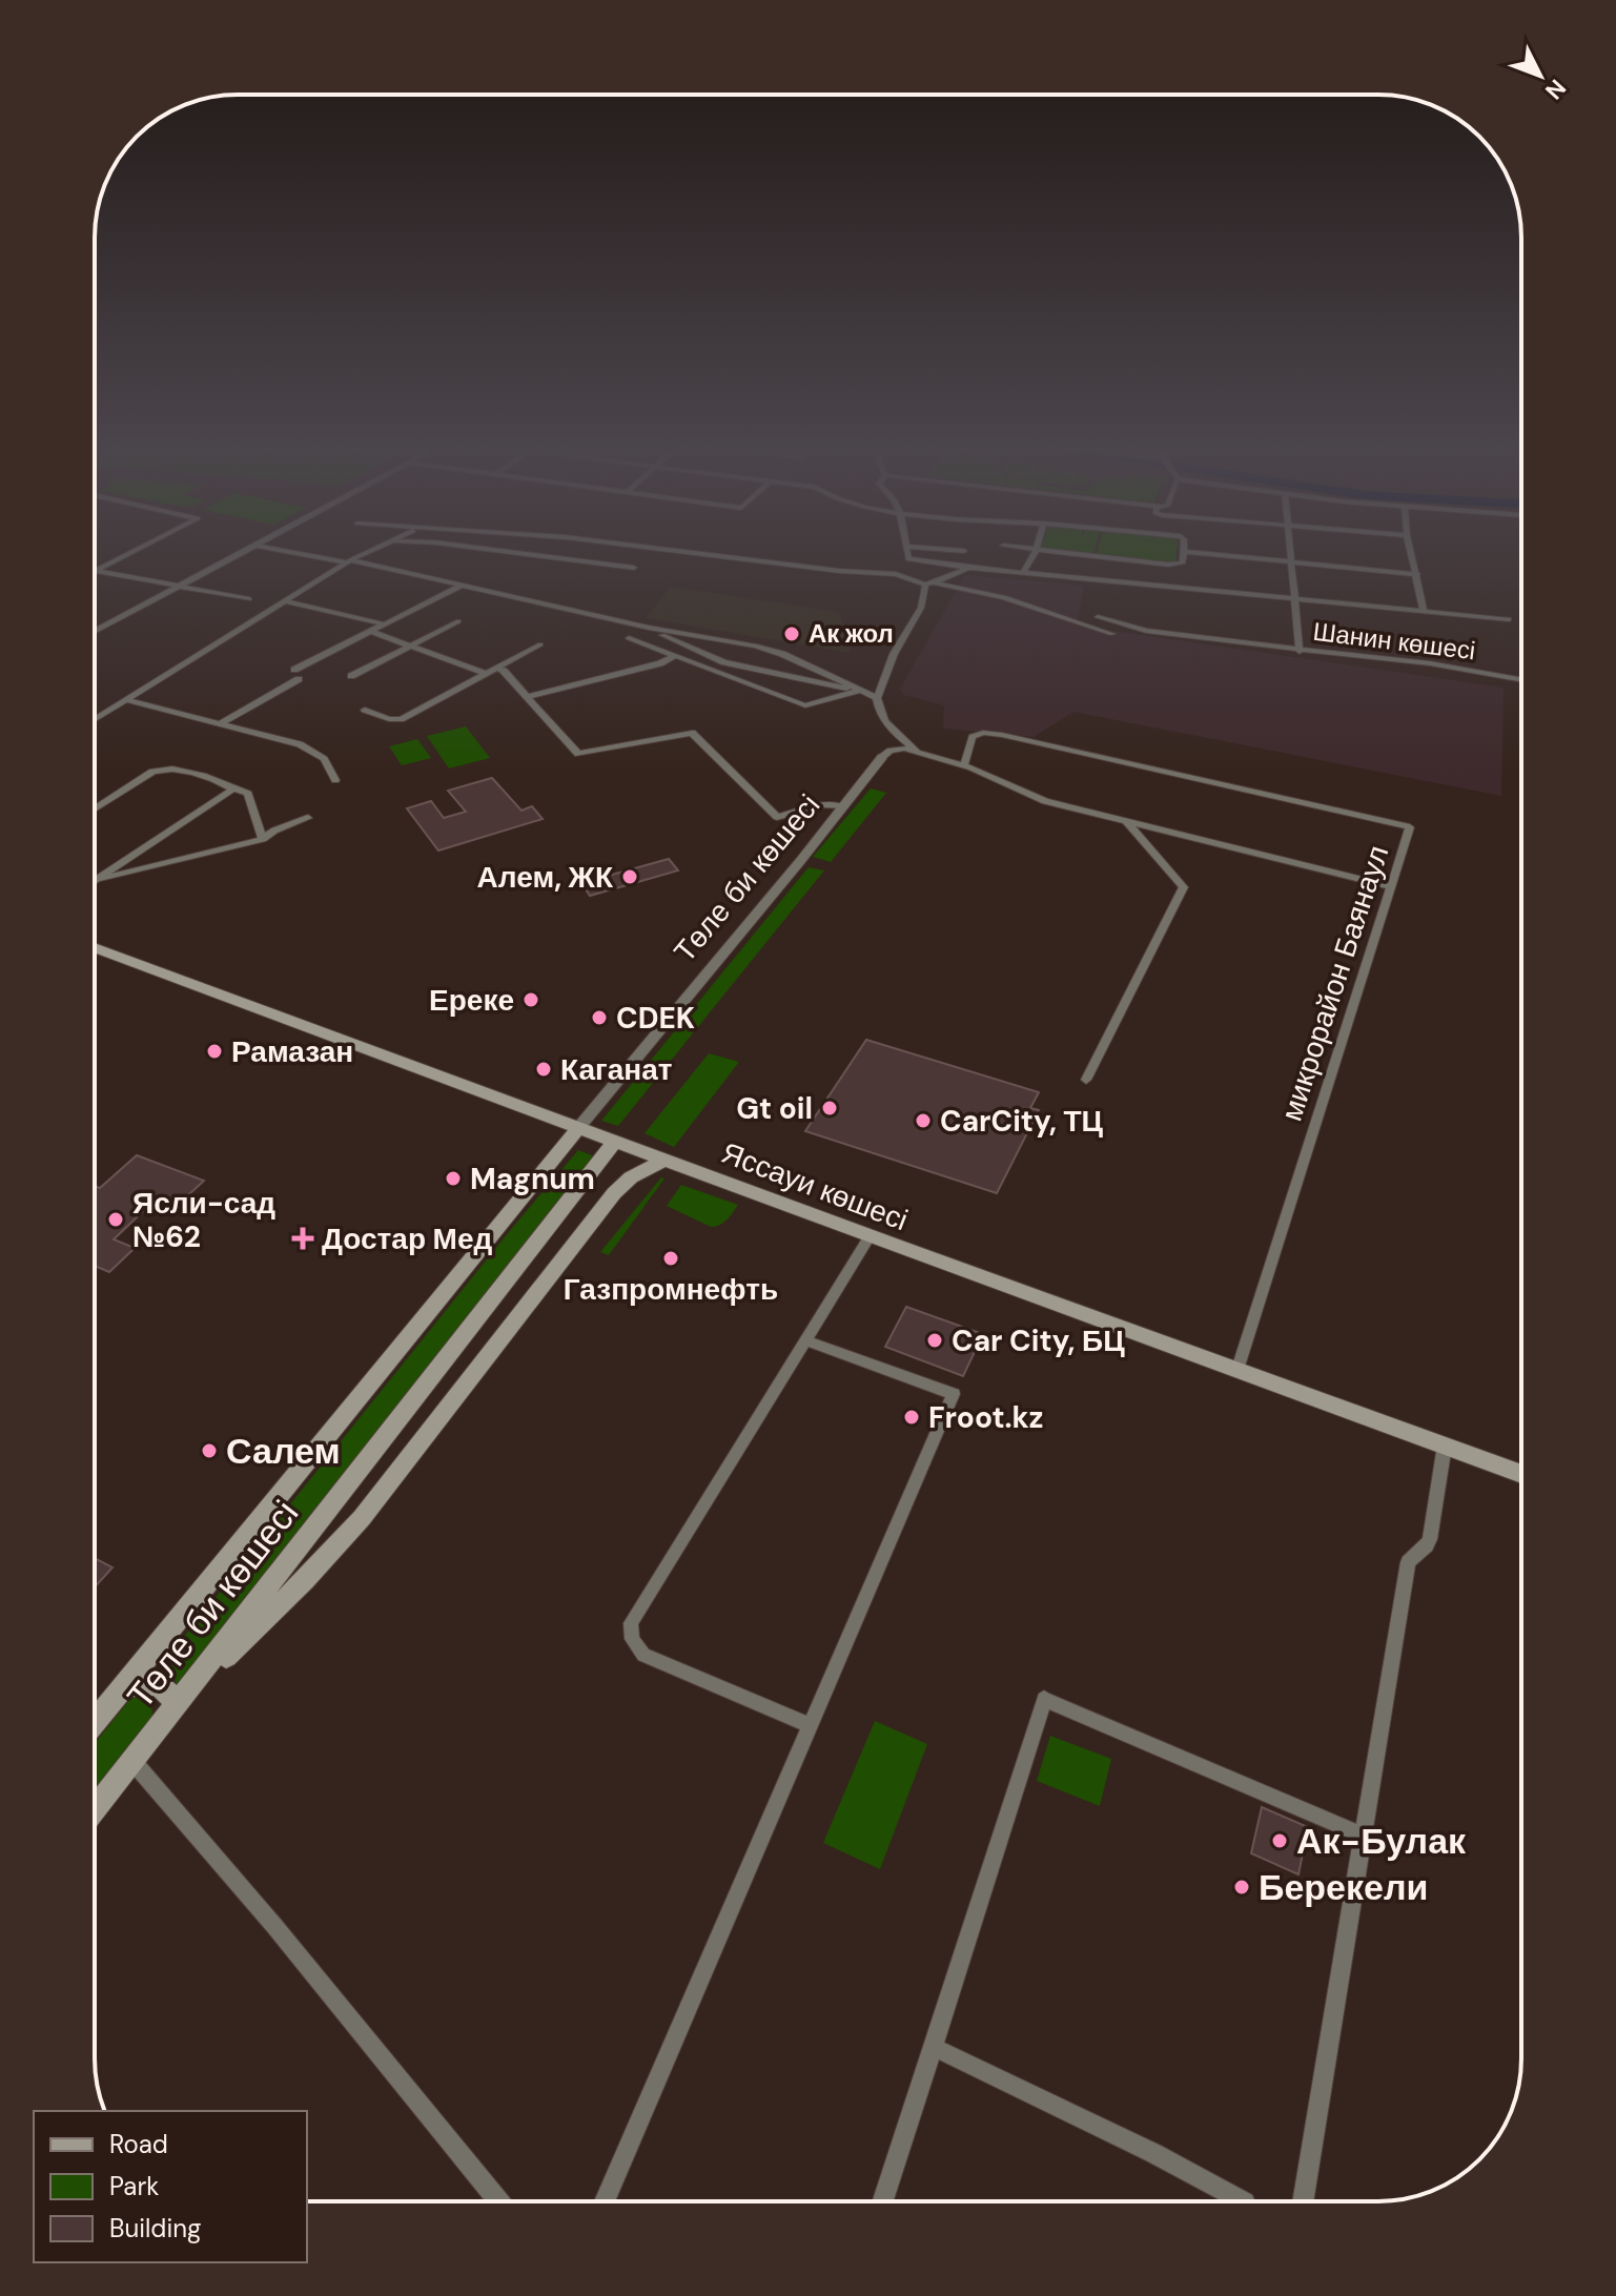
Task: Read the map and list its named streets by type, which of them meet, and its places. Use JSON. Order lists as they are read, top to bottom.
{
  "streets": {
    "main road": ["Төле би көшесі", "Яссауи көшесі"],
    "street": ["Шанин көшесі", "микрорайон Баянаул"]
  },
  "crossings": [
    ["Төле би көшесі", "Яссауи көшесі"],
    ["микрорайон Баянаул", "Яссауи көшесі"]
  ],
  "places": {
    "other": [
      "Ак жол",
      "Алем, ЖК",
      "Ереке",
      "CDEK",
      "Рамазан",
      "Каганат",
      "Gt oil",
      "CarCity, ТЦ",
      "Magnum",
      "Ясли-сад №62",
      "Газпромнефть",
      "Car City, БЦ",
      "Froot.kz",
      "Салем",
      "Ак-Булак",
      "Берекели"
    ],
    "health": ["Достар Мед"]
  },
  "legend": ["Road", "Park", "Building"],
  "north": "bottom right"
}
